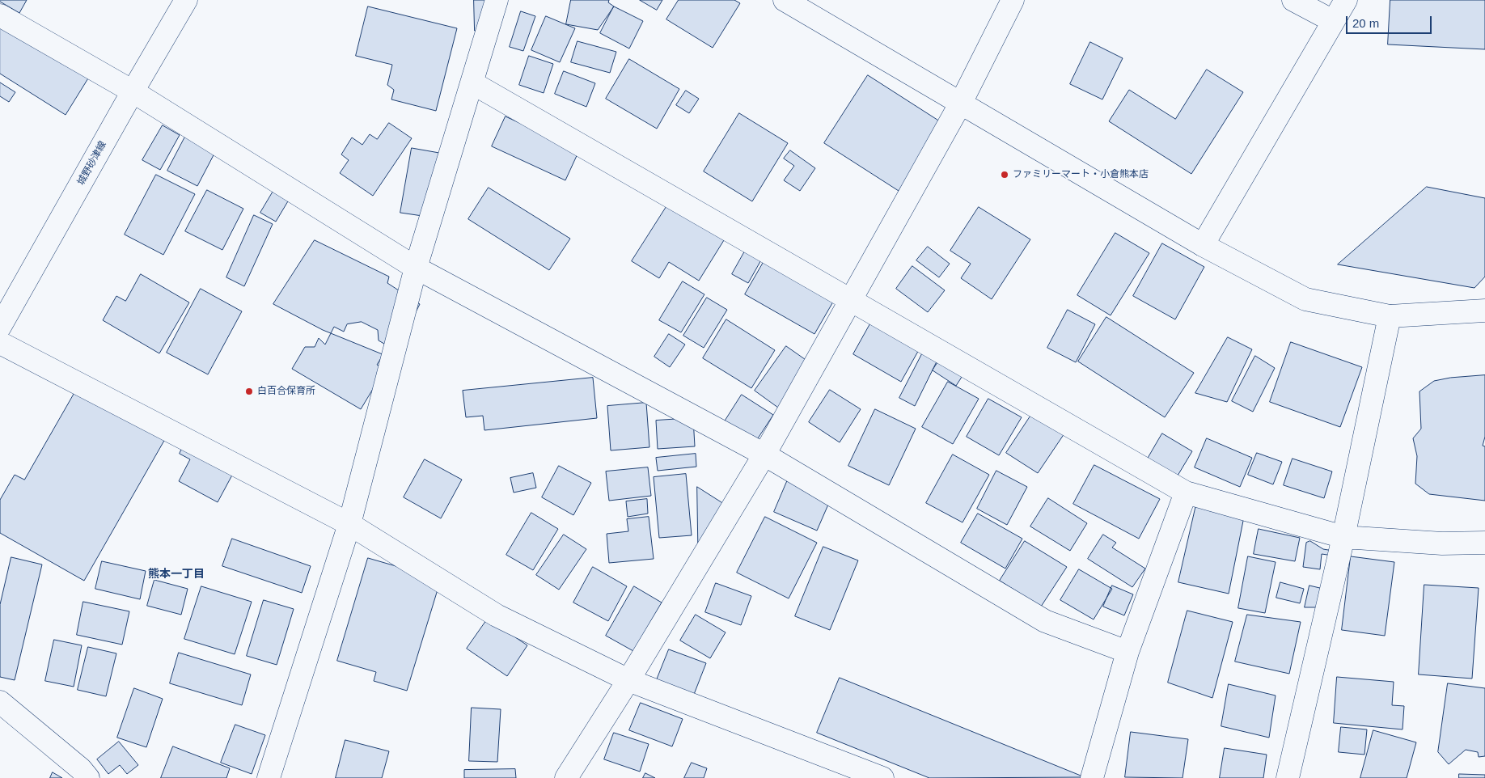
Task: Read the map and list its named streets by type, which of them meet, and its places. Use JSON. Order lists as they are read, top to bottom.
{
  "streets": {
    "street": ["城野砂津線"]
  },
  "districts": ["熊本一丁目"],
  "places": ["ファミリーマート・小倉熊本店", "白百合保育所"],
  "scale_bar": "20 m"
}
